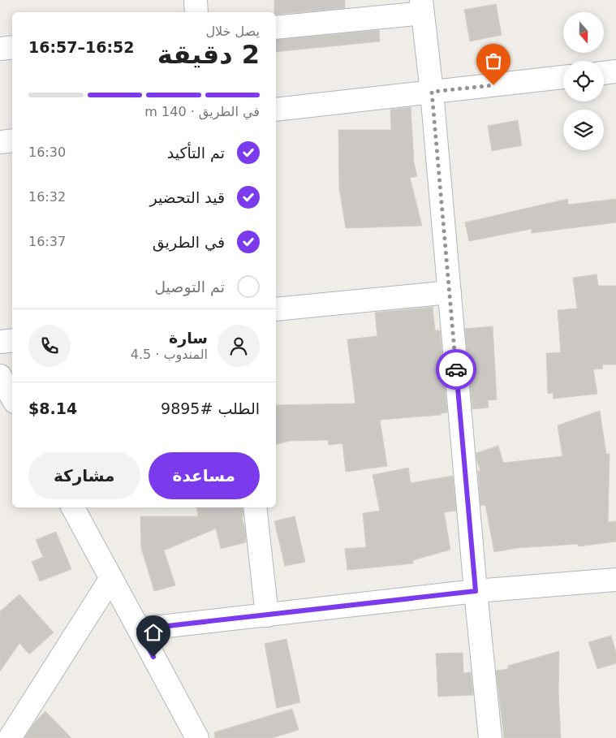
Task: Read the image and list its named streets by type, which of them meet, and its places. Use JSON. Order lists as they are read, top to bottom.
{
  "north": "bottom",
  "page": {
    "heading": ["2 دقيقة", "يصل خلال", "16:52–16:57"],
    "panel": [
      "سارة",
      "المندوب · 4.5",
      "الطلب #9895",
      "$8.14"
    ],
    "bar": "في الطريق · 140 m",
    "list": [
      ["تم التأكيد", "16:30"],
      ["قيد التحضير", "16:32"],
      ["في الطريق", "16:37"],
      "تم التوصيل"
    ],
    "buttons": ["مساعدة", "مشاركة"]
  }
}
